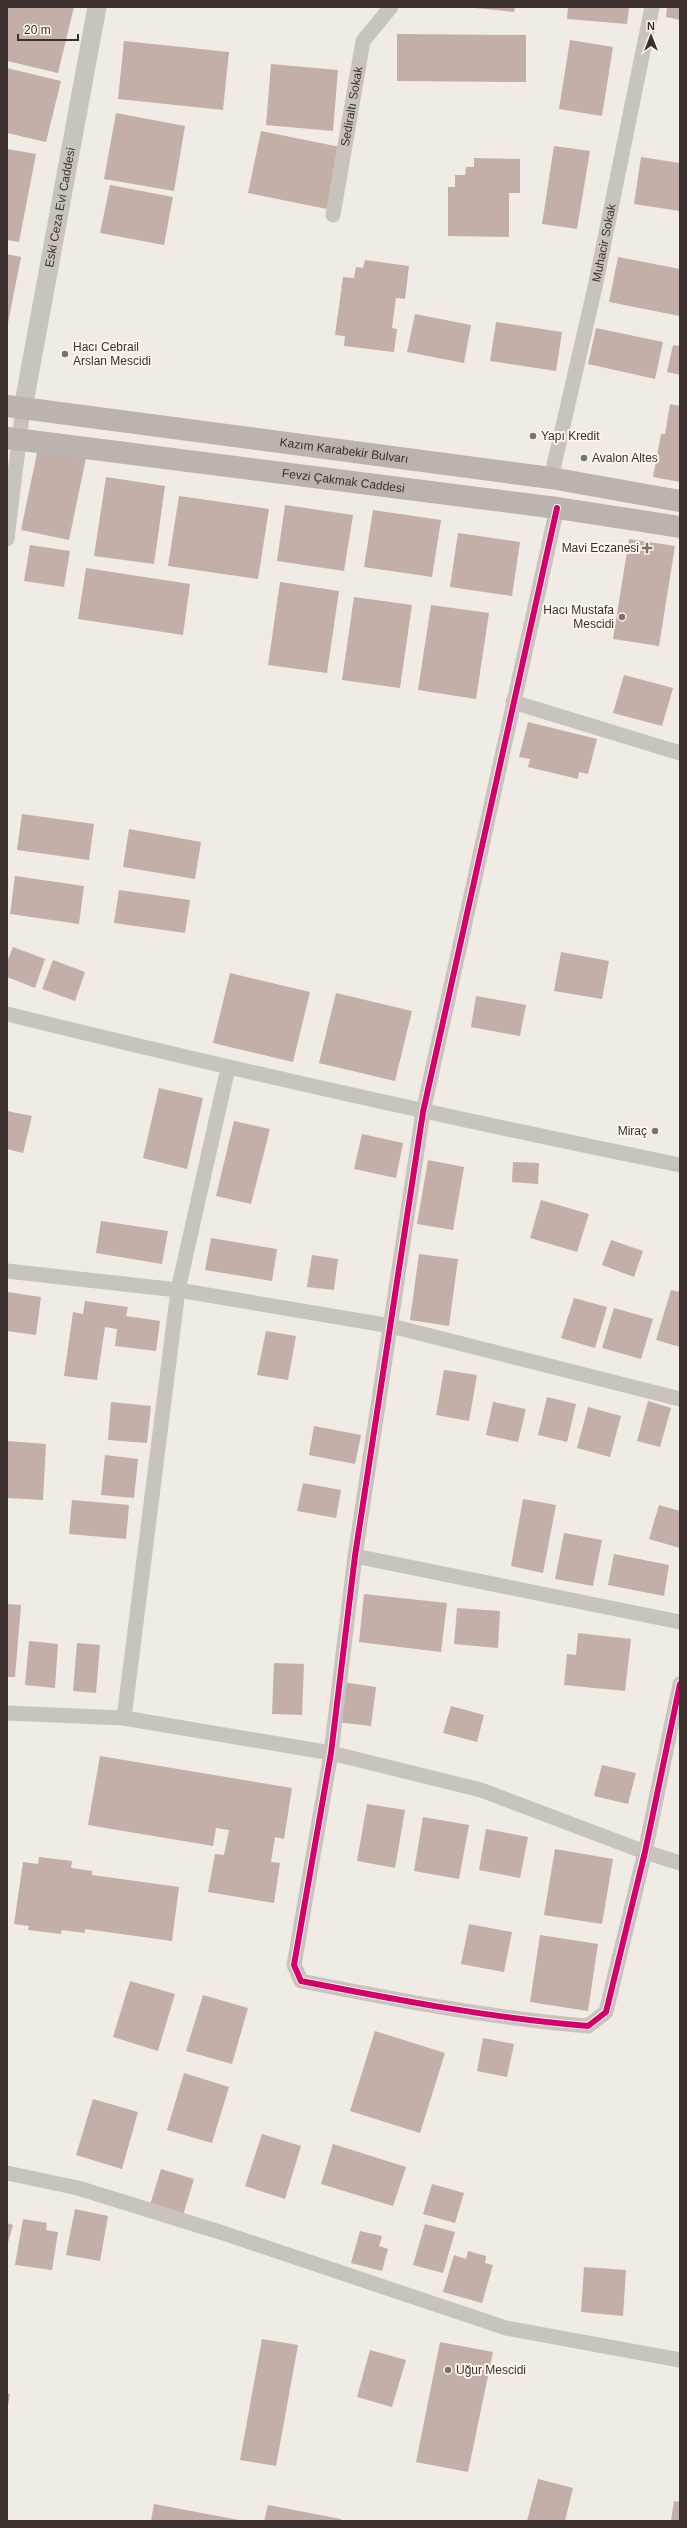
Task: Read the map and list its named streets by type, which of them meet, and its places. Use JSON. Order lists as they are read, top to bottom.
{
  "streets": {
    "main road": ["Kazım Karabekir Bulvarı", "Fevzi Çakmak Caddesi"],
    "street": ["Sediraltı Sokak", "Eski Ceza Evi Caddesi", "Muhacir Sokak"]
  },
  "crossings": [
    ["Eski Ceza Evi Caddesi", "Kazım Karabekir Bulvarı"],
    ["Muhacir Sokak", "Kazım Karabekir Bulvarı"]
  ],
  "places": {
    "other": [
      "Hacı Cebrail Arslan Mescidi",
      "Yapı Kredit",
      "Avalon Altes",
      "Hacı Mustafa Mescidi",
      "Miraç",
      "Uğur Mescidi"
    ],
    "health": ["Mavi Eczanesi"]
  },
  "scale_bar": "20 m",
  "north": "top"
}
